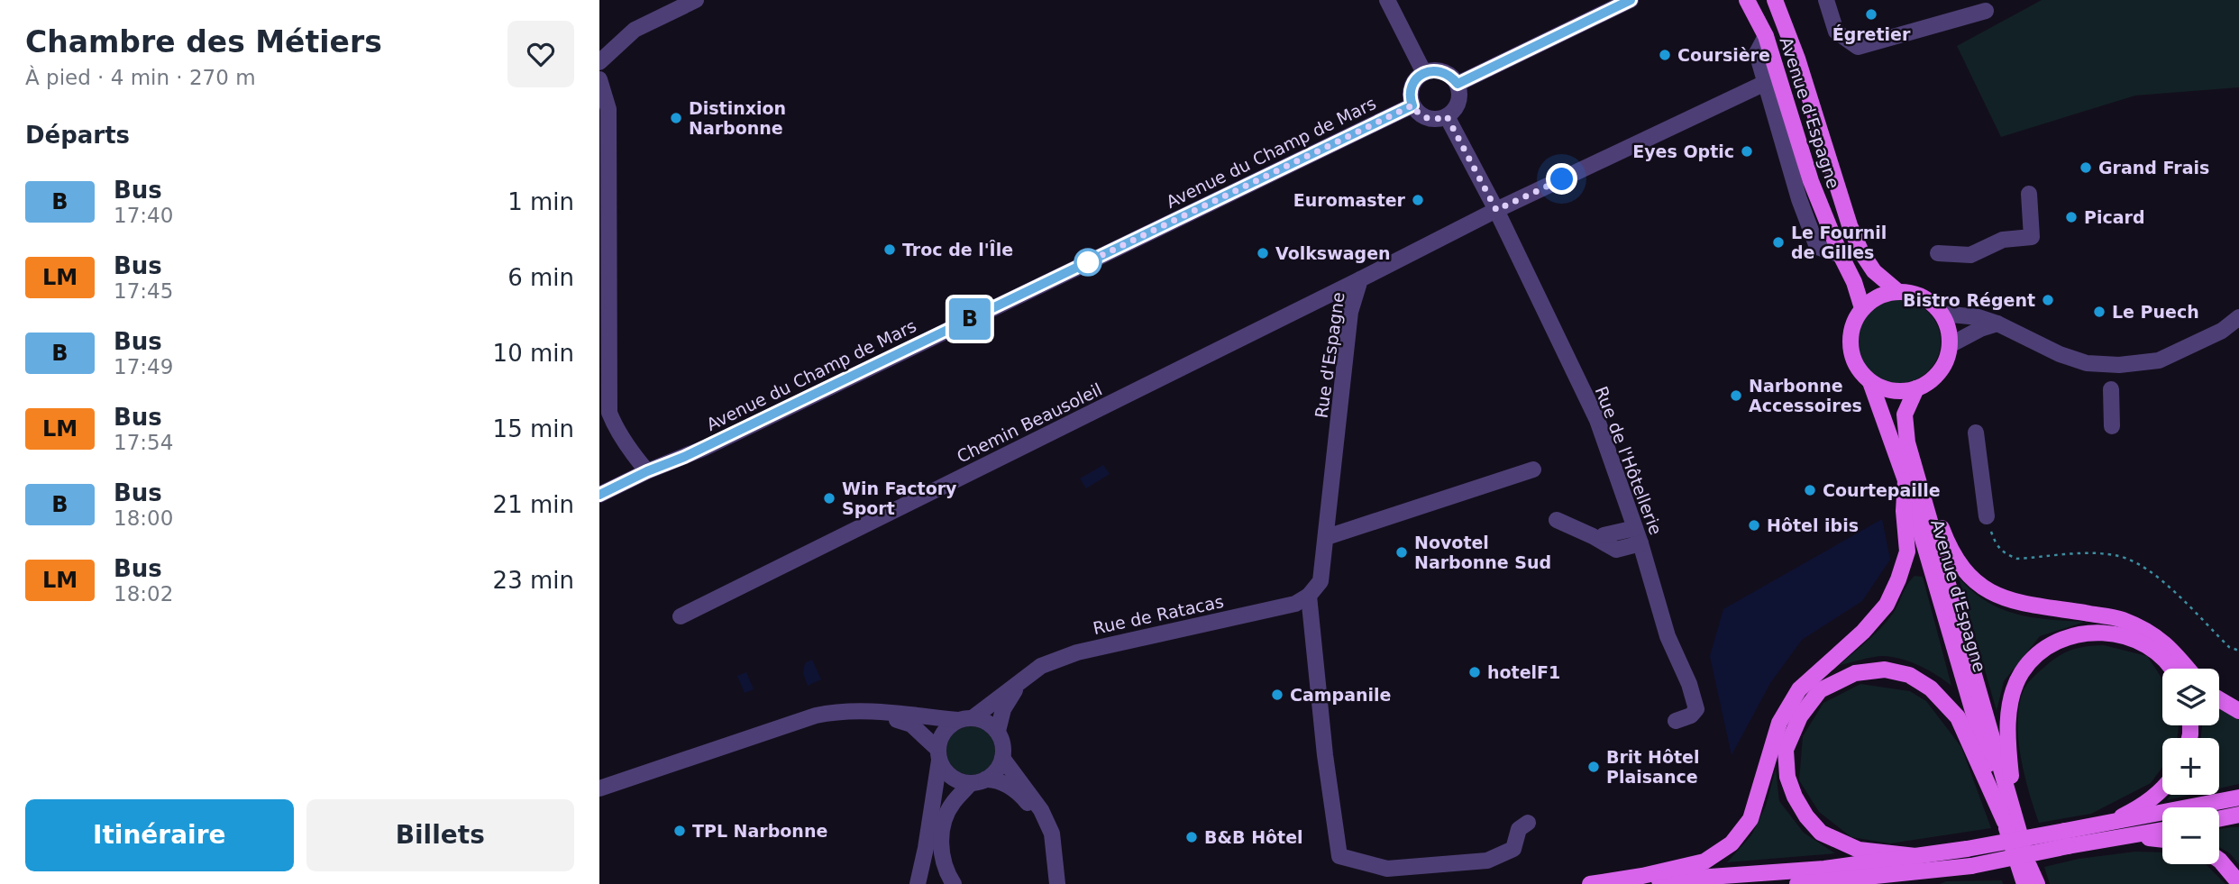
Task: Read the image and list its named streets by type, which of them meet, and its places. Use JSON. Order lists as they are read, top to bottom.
{
  "streets": {
    "main road": ["Avenue d'Espagne"],
    "street": [
      "Avenue du Champ de Mars",
      "Rue d'Espagne",
      "Chemin Beausoleil",
      "Rue de l'Hôtellerie",
      "Rue de Ratacas"
    ]
  },
  "crossings": [
    ["Avenue d'Espagne", "Rue d'Espagne"],
    ["Avenue du Champ de Mars", "Rue de l'Hôtellerie"],
    ["Rue d'Espagne", "Chemin Beausoleil"],
    ["Rue d'Espagne", "Rue de l'Hôtellerie"],
    ["Rue d'Espagne", "Rue de Ratacas"]
  ],
  "places": [
    "Égretier",
    "Coursière",
    "Distinxion Narbonne",
    "Eyes Optic",
    "Grand Frais",
    "Euromaster",
    "Picard",
    "Le Fournil de Gilles",
    "Troc de l'Île",
    "Volkswagen",
    "Bistro Régent",
    "Le Puech",
    "Narbonne Accessoires",
    "Courtepaille",
    "Win Factory Sport",
    "Hôtel ibis",
    "Novotel Narbonne Sud",
    "hotelF1",
    "Campanile",
    "Brit Hôtel Plaisance",
    "TPL Narbonne",
    "B&B Hôtel"
  ],
  "lines": ["bus line B"],
  "page": {
    "heading": [
      ["Chambre des Métiers", "À pied · 4 min · 270 m"],
      "Départs"
    ],
    "on_map": "B",
    "list": [
      {
        "mark": "B",
        "name": "Bus",
        "note": "17:40",
        "value": "1 min"
      },
      {
        "mark": "LM",
        "name": "Bus",
        "note": "17:45",
        "value": "6 min"
      },
      {
        "mark": "B",
        "name": "Bus",
        "note": "17:49",
        "value": "10 min"
      },
      {
        "mark": "LM",
        "name": "Bus",
        "note": "17:54",
        "value": "15 min"
      },
      {
        "mark": "B",
        "name": "Bus",
        "note": "18:00",
        "value": "21 min"
      },
      {
        "mark": "LM",
        "name": "Bus",
        "note": "18:02",
        "value": "23 min"
      }
    ],
    "map_buttons": ["+", "−"],
    "buttons": ["Itinéraire", "Billets"]
  }
}
